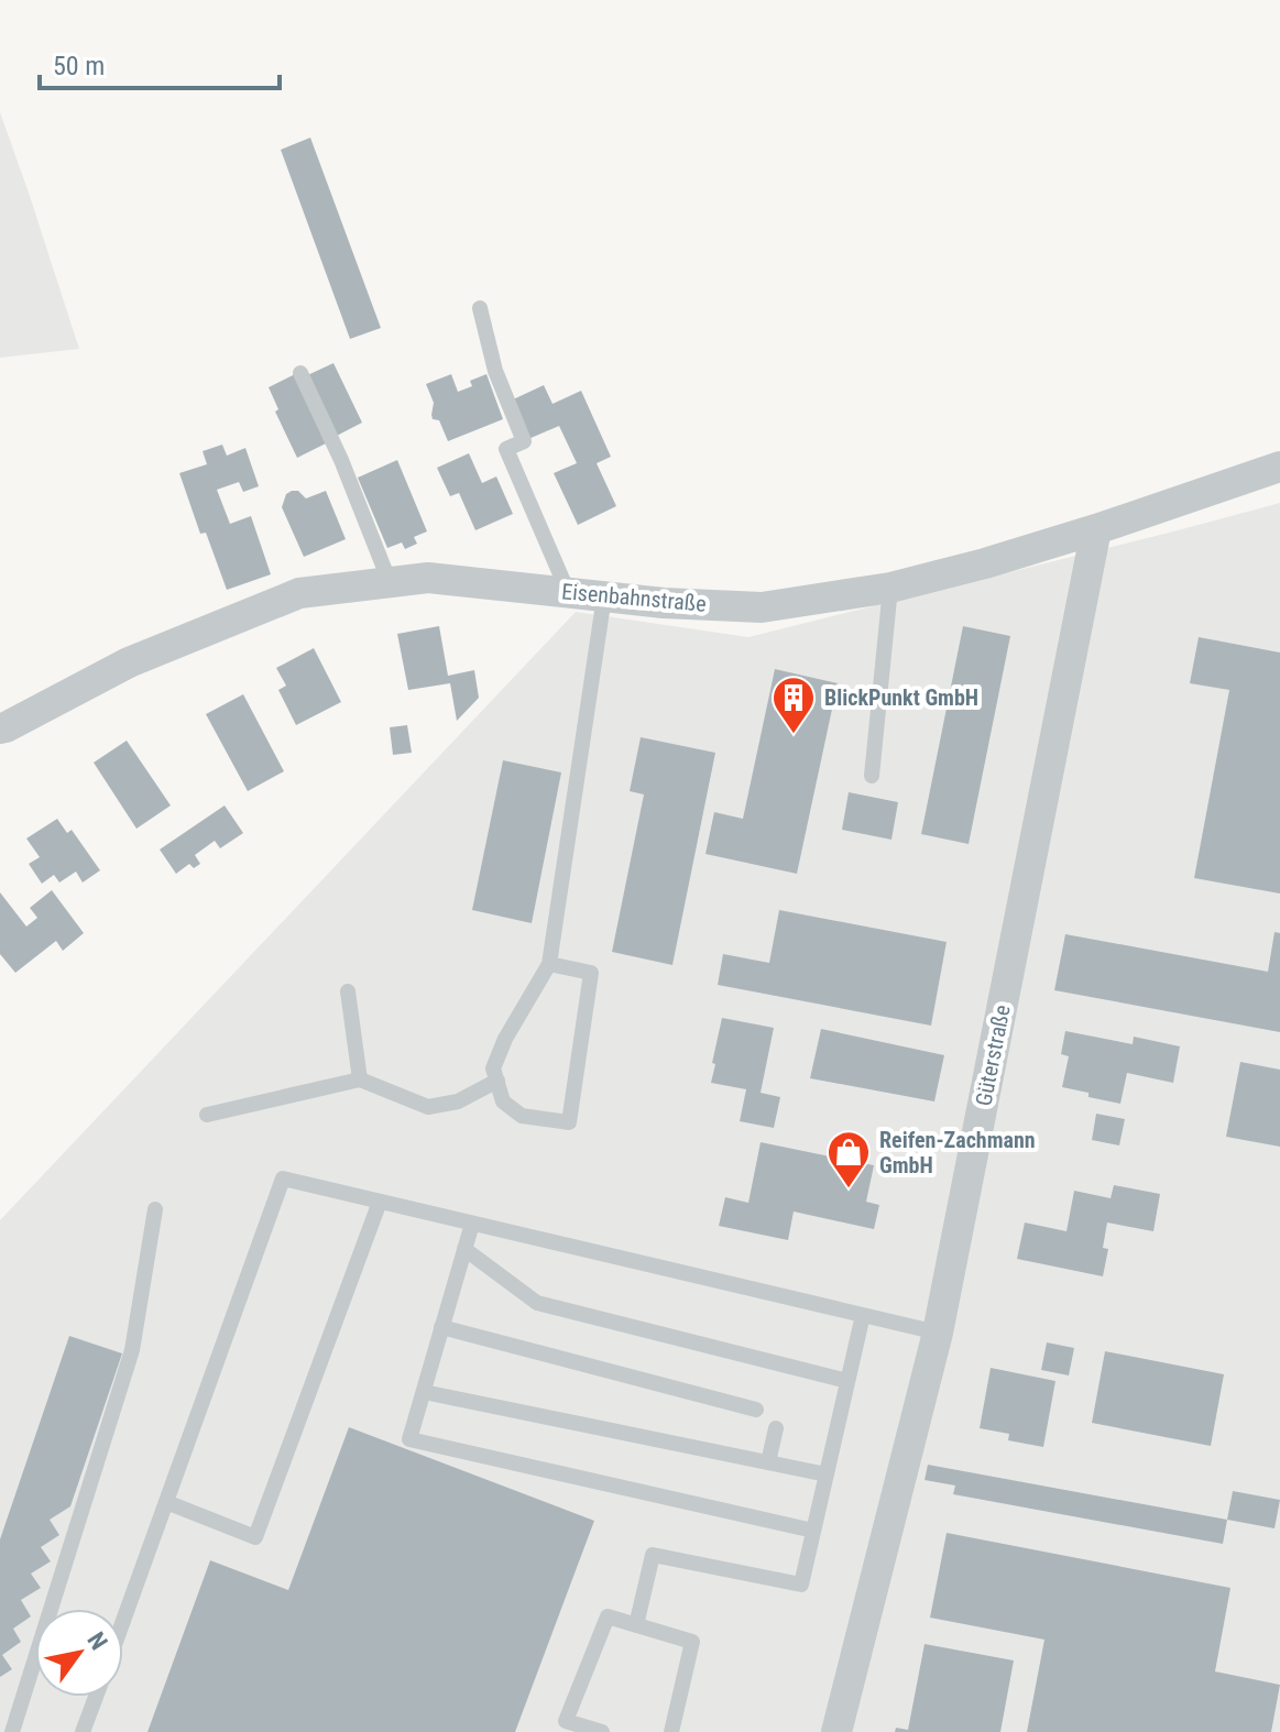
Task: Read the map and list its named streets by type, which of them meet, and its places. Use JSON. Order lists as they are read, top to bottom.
{
  "streets": {
    "street": ["Eisenbahnstraße", "Güterstraße"]
  },
  "crossings": [
    ["Eisenbahnstraße", "Güterstraße"]
  ],
  "places": {
    "building": ["BlickPunkt GmbH"],
    "shop": ["Reifen-Zachmann GmbH"]
  },
  "scale_bar": "50 m",
  "north": "top right"
}
